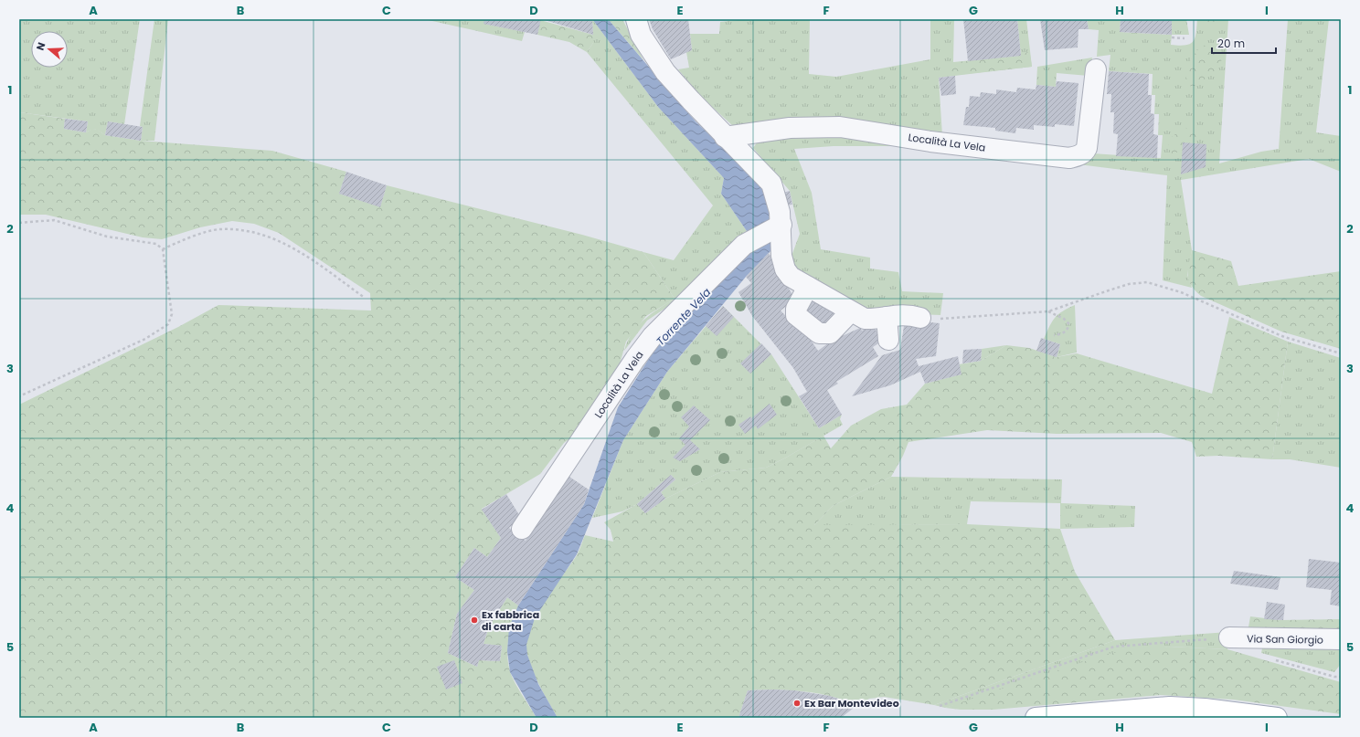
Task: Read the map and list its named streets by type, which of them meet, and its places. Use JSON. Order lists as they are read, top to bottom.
{
  "streets": {
    "street": ["Località La Vela", "Via San Giorgio"]
  },
  "water": ["Torrente Vela"],
  "places": ["Ex fabbrica di carta", "Ex Bar Montevideo"],
  "scale_bar": "20 m",
  "north": "left",
  "grid": {
    "columns": [
      "A",
      "B",
      "C",
      "D",
      "E",
      "F",
      "G",
      "H",
      "I"
    ],
    "rows": [
      "1",
      "2",
      "3",
      "4",
      "5"
    ]
  }
}
